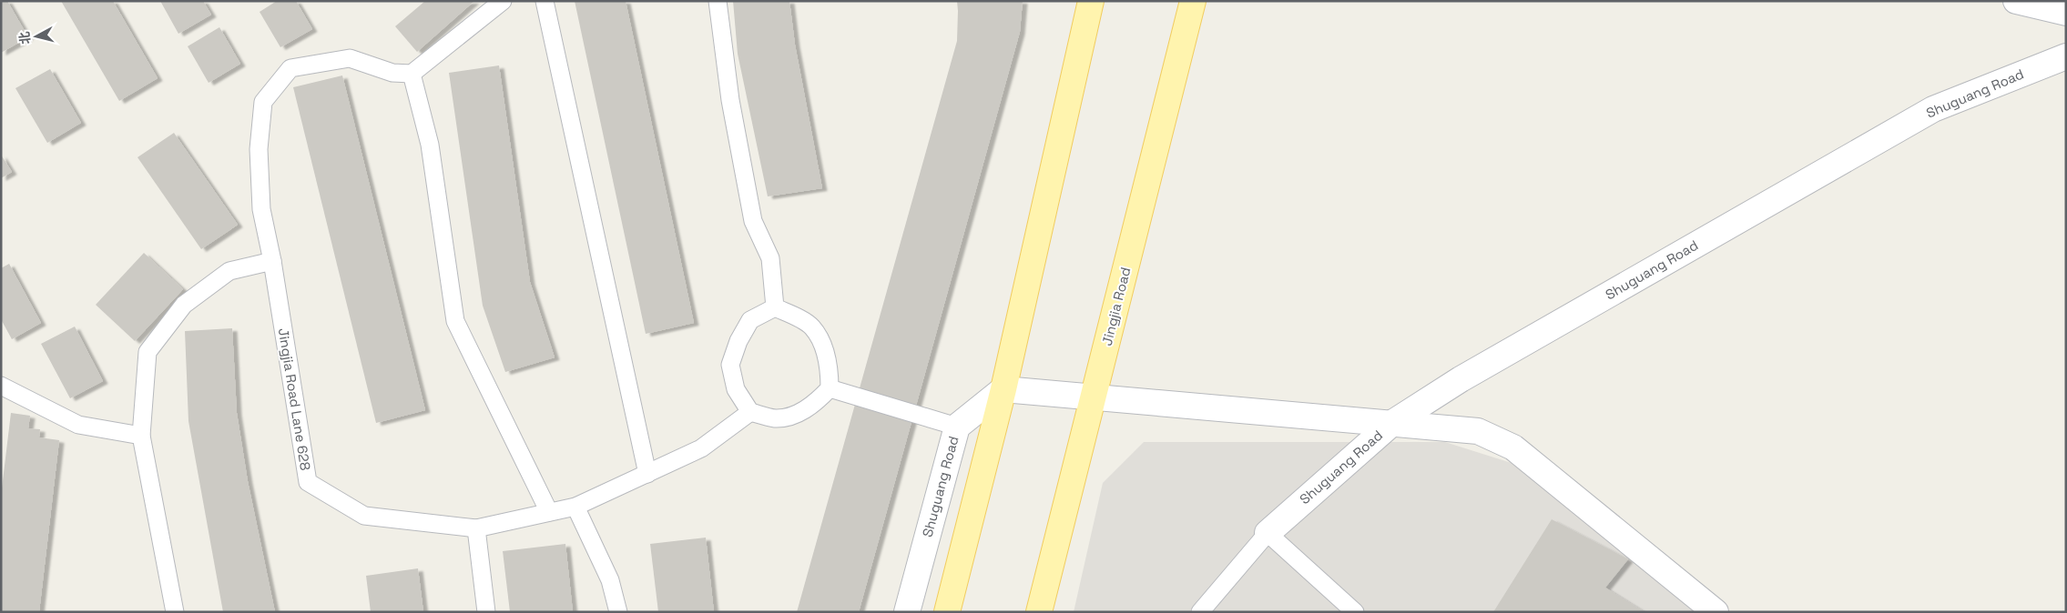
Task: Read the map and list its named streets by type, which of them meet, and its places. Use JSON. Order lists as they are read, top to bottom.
{
  "streets": {
    "main road": ["Jingjia Road"],
    "street": ["Shuguang Road"],
    "lane": ["Jingjia Road Lane 628"]
  },
  "north": "left"
}
